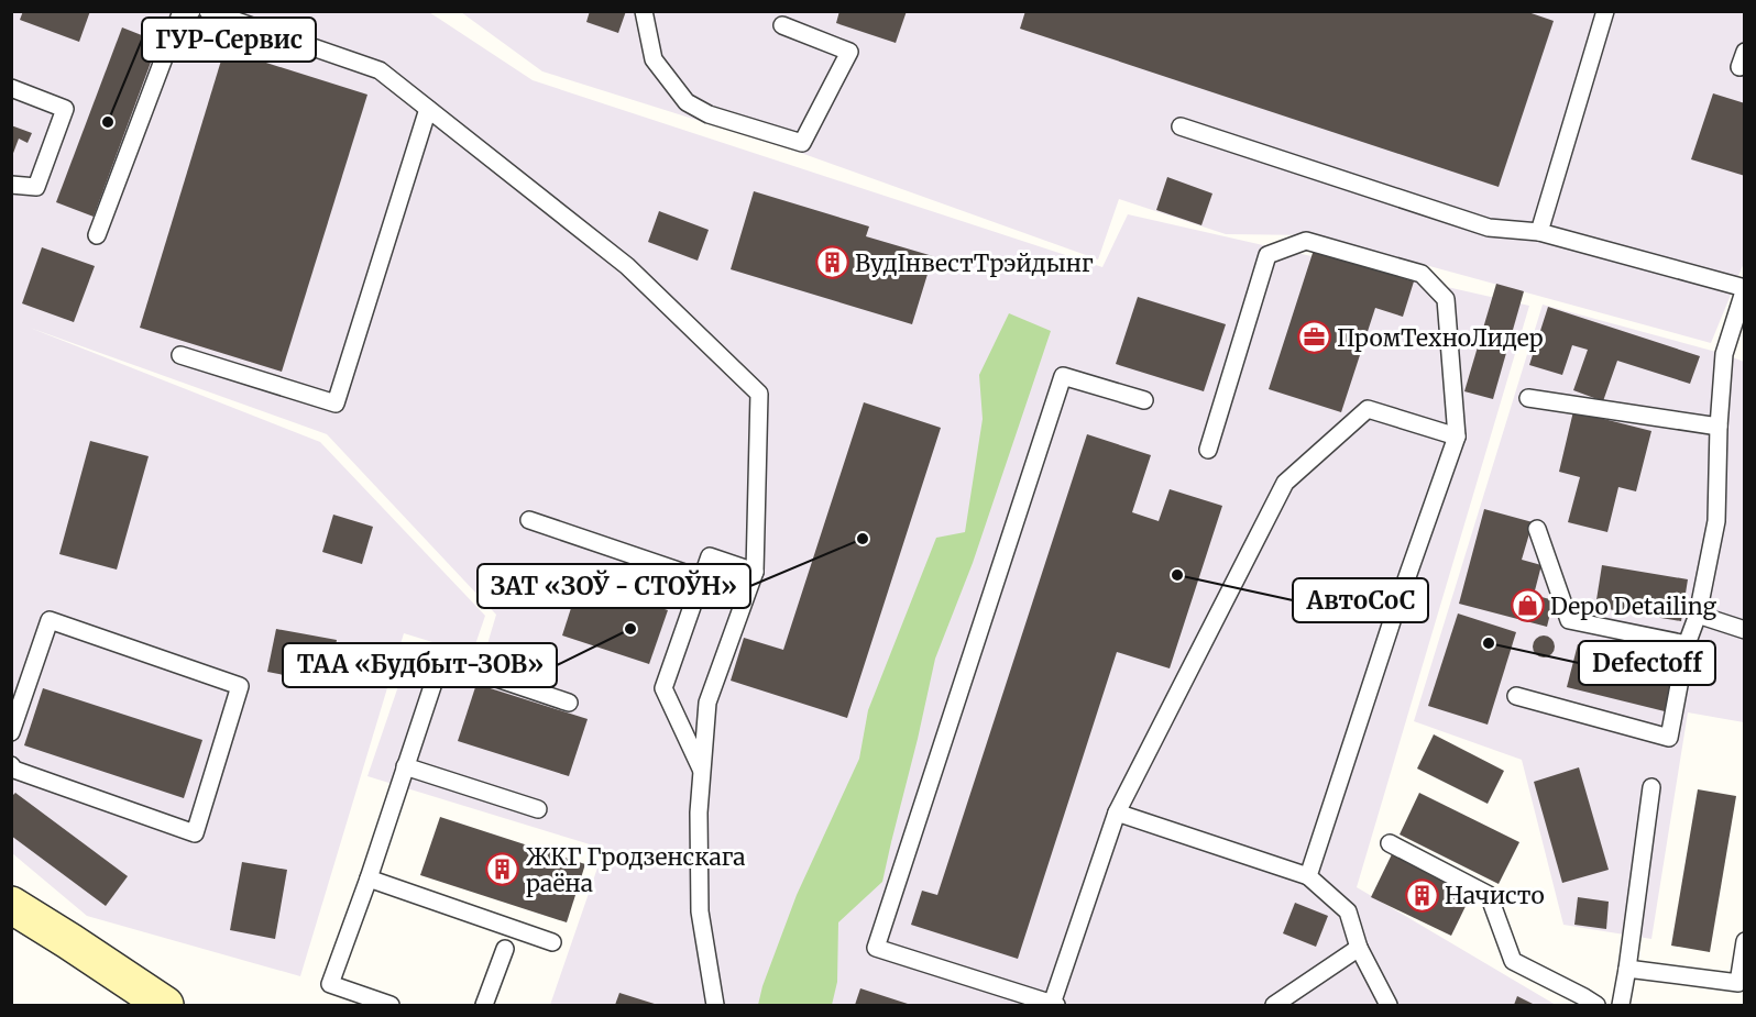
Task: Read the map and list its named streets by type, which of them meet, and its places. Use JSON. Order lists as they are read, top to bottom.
{
  "places": {
    "other": [
      "ГУР-Сервис",
      "ЗАТ «ЗОЎ - СТОЎН»",
      "АвтоСоС",
      "ТАА «Будбыт-ЗОВ»",
      "Defectoff"
    ],
    "building": ["ВудІнвестТрэйдынг", "ЖКГ Гродзенскага раёна", "Начисто"],
    "office": ["ПромТехноЛидер"],
    "shop": ["Depo Detailing"]
  }
}
